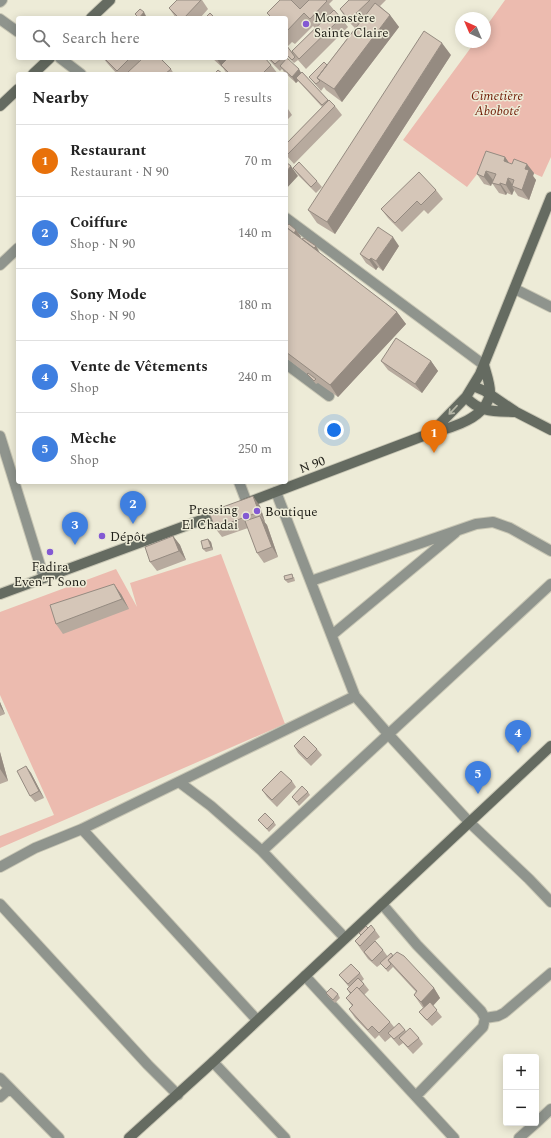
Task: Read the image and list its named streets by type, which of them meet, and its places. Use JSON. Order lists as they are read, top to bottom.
{
  "streets": {
    "street": ["N 90"]
  },
  "parks": ["Cimetière Aboboté"],
  "places": [
    "Monastère Sainte Claire",
    "Boutique",
    "Pressing El Chadai",
    "Dépôt",
    "Fadira Even'T Sono"
  ],
  "north": "top left",
  "page": {
    "search": "Search here",
    "heading": ["Nearby", "5 results"],
    "list": [
      {
        "mark": "1",
        "name": "Restaurant",
        "note": "Restaurant · N 90",
        "value": "70 m"
      },
      {
        "mark": "2",
        "name": "Coiffure",
        "note": "Shop · N 90",
        "value": "140 m"
      },
      {
        "mark": "3",
        "name": "Sony Mode",
        "note": "Shop · N 90",
        "value": "180 m"
      },
      {
        "mark": "4",
        "name": "Vente de Vêtements",
        "note": "Shop",
        "value": "240 m"
      },
      {
        "mark": "5",
        "name": "Mèche",
        "note": "Shop",
        "value": "250 m"
      }
    ],
    "pins": [
      "1",
      "2",
      "3",
      "4",
      "5"
    ],
    "map_buttons": ["+", "−"]
  }
}
